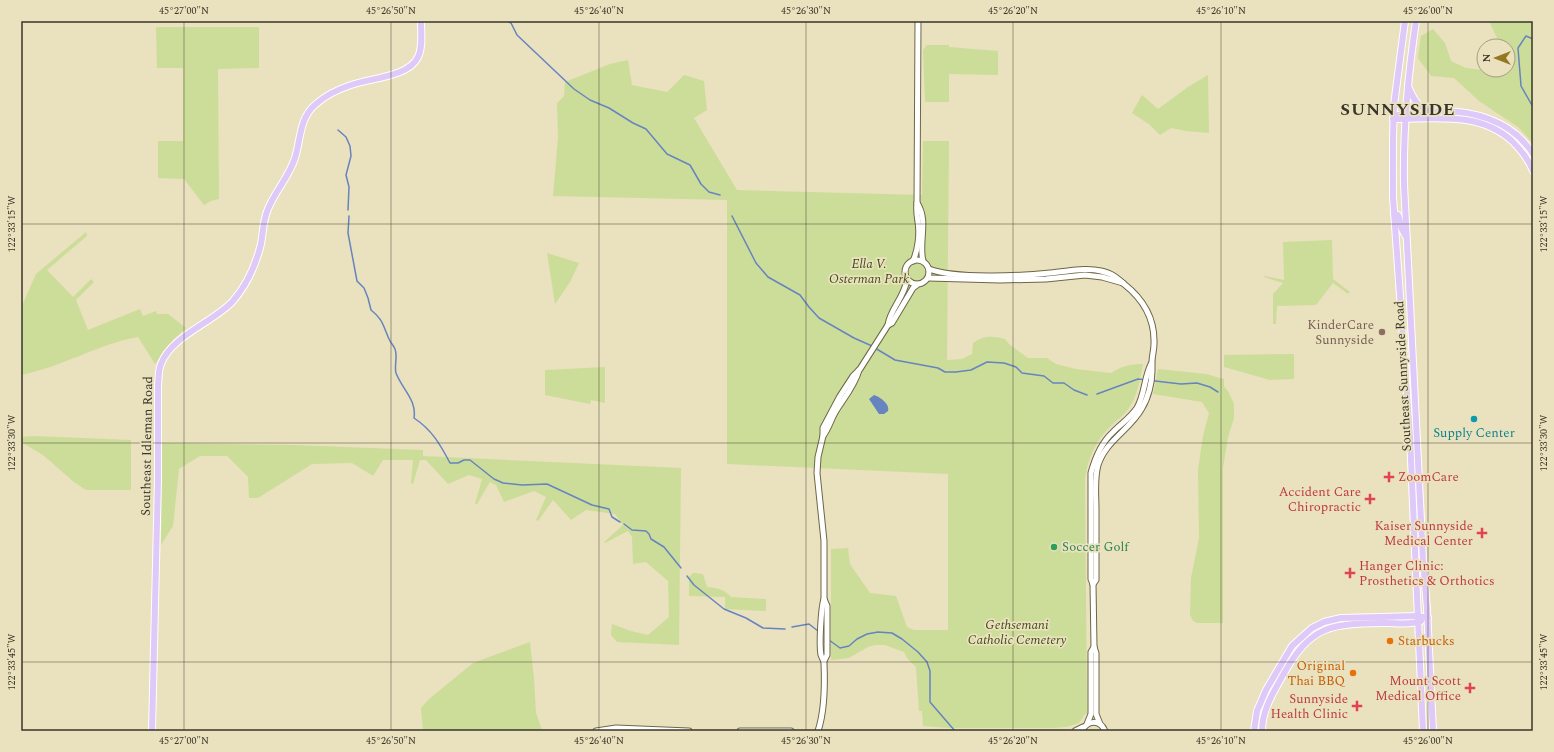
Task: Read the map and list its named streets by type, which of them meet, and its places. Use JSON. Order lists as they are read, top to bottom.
{
  "streets": {
    "main road": ["Southeast Sunnyside Road", "Southeast Idleman Road"]
  },
  "districts": ["SUNNYSIDE"],
  "parks": ["Ella V. Osterman Park", "Gethsemani Catholic Cemetery"],
  "places": {
    "other": [
      "KinderCare Sunnyside",
      "Supply Center",
      "Soccer Golf",
      "Starbucks",
      "Original Thai BBQ"
    ],
    "health": [
      "ZoomCare",
      "Accident Care Chiropractic",
      "Kaiser Sunnyside Medical Center",
      "Hanger Clinic: Prosthetics & Orthotics",
      "Mount Scott Medical Office",
      "Sunnyside Health Clinic"
    ]
  },
  "north": "left",
  "coordinates": [
    "45°27'00\"N",
    "45°26'50\"N",
    "45°26'40\"N",
    "45°26'30\"N",
    "45°26'20\"N",
    "45°26'10\"N",
    "45°26'00\"N",
    "122°33'15\"W",
    "122°33'30\"W",
    "122°33'45\"W"
  ]
}
